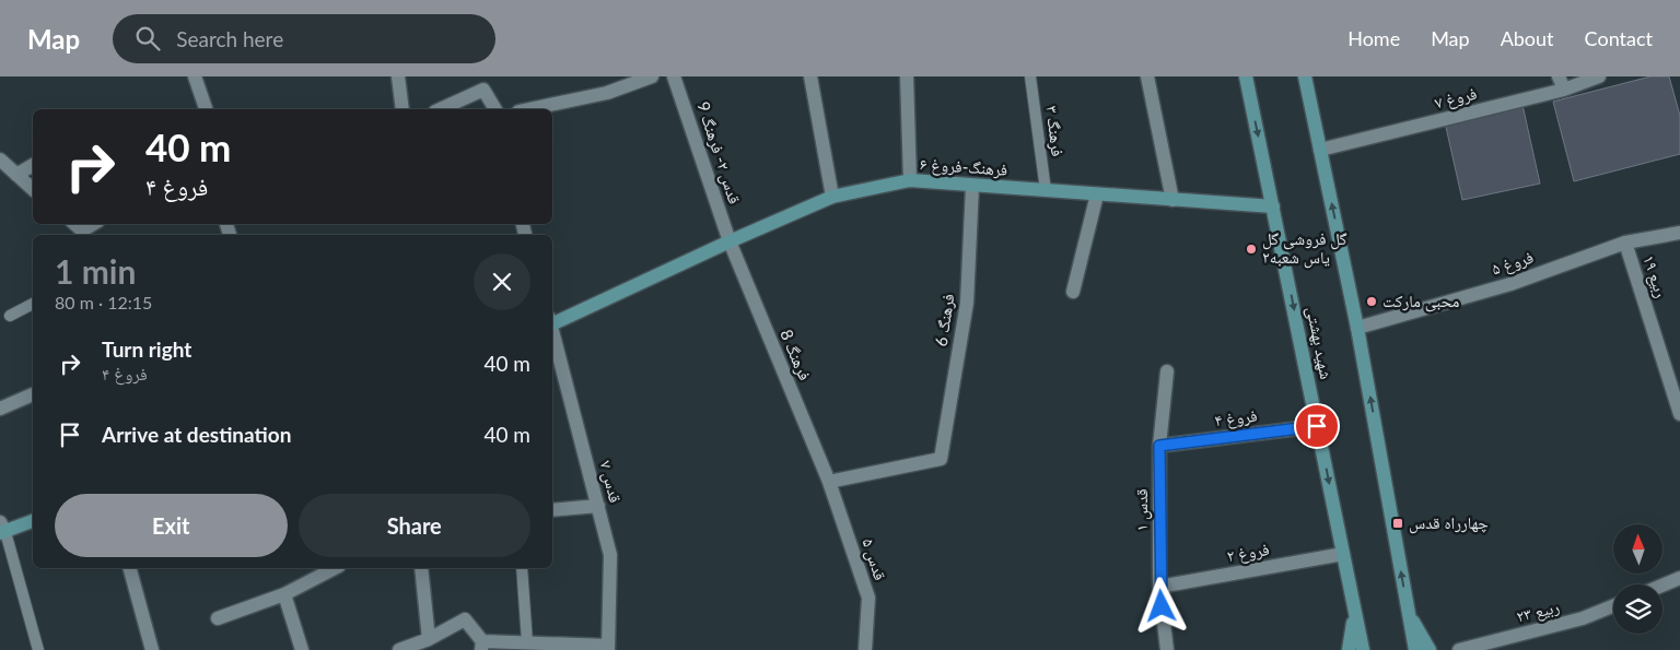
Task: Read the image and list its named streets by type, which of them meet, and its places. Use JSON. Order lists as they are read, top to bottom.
{
  "streets": {
    "main road": ["فرهنگ-فروغ ۶", "شهید بهشتی"],
    "street": [
      "فروغ ۷",
      "قدس ۲- فرهنگ 9",
      "فروغ ۵",
      "ربیع ۱۹",
      "فرهنگ 6",
      "فرهنگ 8",
      "فروغ ۴",
      "قدس ۷",
      "قدس ۱",
      "فروغ ۲",
      "قدس ۵",
      "ربیع ۲۳"
    ],
    "lane": ["فرهنگ ۳"]
  },
  "crossings": [
    ["فرهنگ ۳", "فرهنگ-فروغ ۶"],
    ["قدس ۲- فرهنگ 9", "فرهنگ-فروغ ۶"],
    ["قدس ۲- فرهنگ 9", "فرهنگ 8"],
    ["فرهنگ-فروغ ۶", "فرهنگ 6"],
    ["فرهنگ-فروغ ۶", "شهید بهشتی"],
    ["فرهنگ-فروغ ۶", "فرهنگ 8"],
    ["فروغ ۵", "ربیع ۱۹"],
    ["فرهنگ 6", "فرهنگ 8"],
    ["فرهنگ 6", "قدس ۵"],
    ["شهید بهشتی", "فروغ ۴"],
    ["شهید بهشتی", "فروغ ۲"],
    ["فرهنگ 8", "قدس ۵"],
    ["فروغ ۴", "قدس ۱"],
    ["قدس ۱", "فروغ ۲"]
  ],
  "places": {
    "other": ["گل فروشی گل یاس شعبه۲", "محبی مارکت"],
    "transit": ["چهارراه قدس"]
  },
  "north": "top",
  "page": {
    "header": "Map",
    "search": "Search here",
    "nav": [
      "Home",
      "Map",
      "About",
      "Contact"
    ],
    "turn": ["40 m", "فروغ ۴"],
    "heading": ["1 min", "80 m · 12:15"],
    "list": [
      {
        "name": "Turn right",
        "note": "فروغ ۴",
        "value": "40 m"
      },
      {
        "name": "Arrive at destination",
        "value": "40 m"
      }
    ],
    "buttons": ["Exit", "Share"]
  }
}
